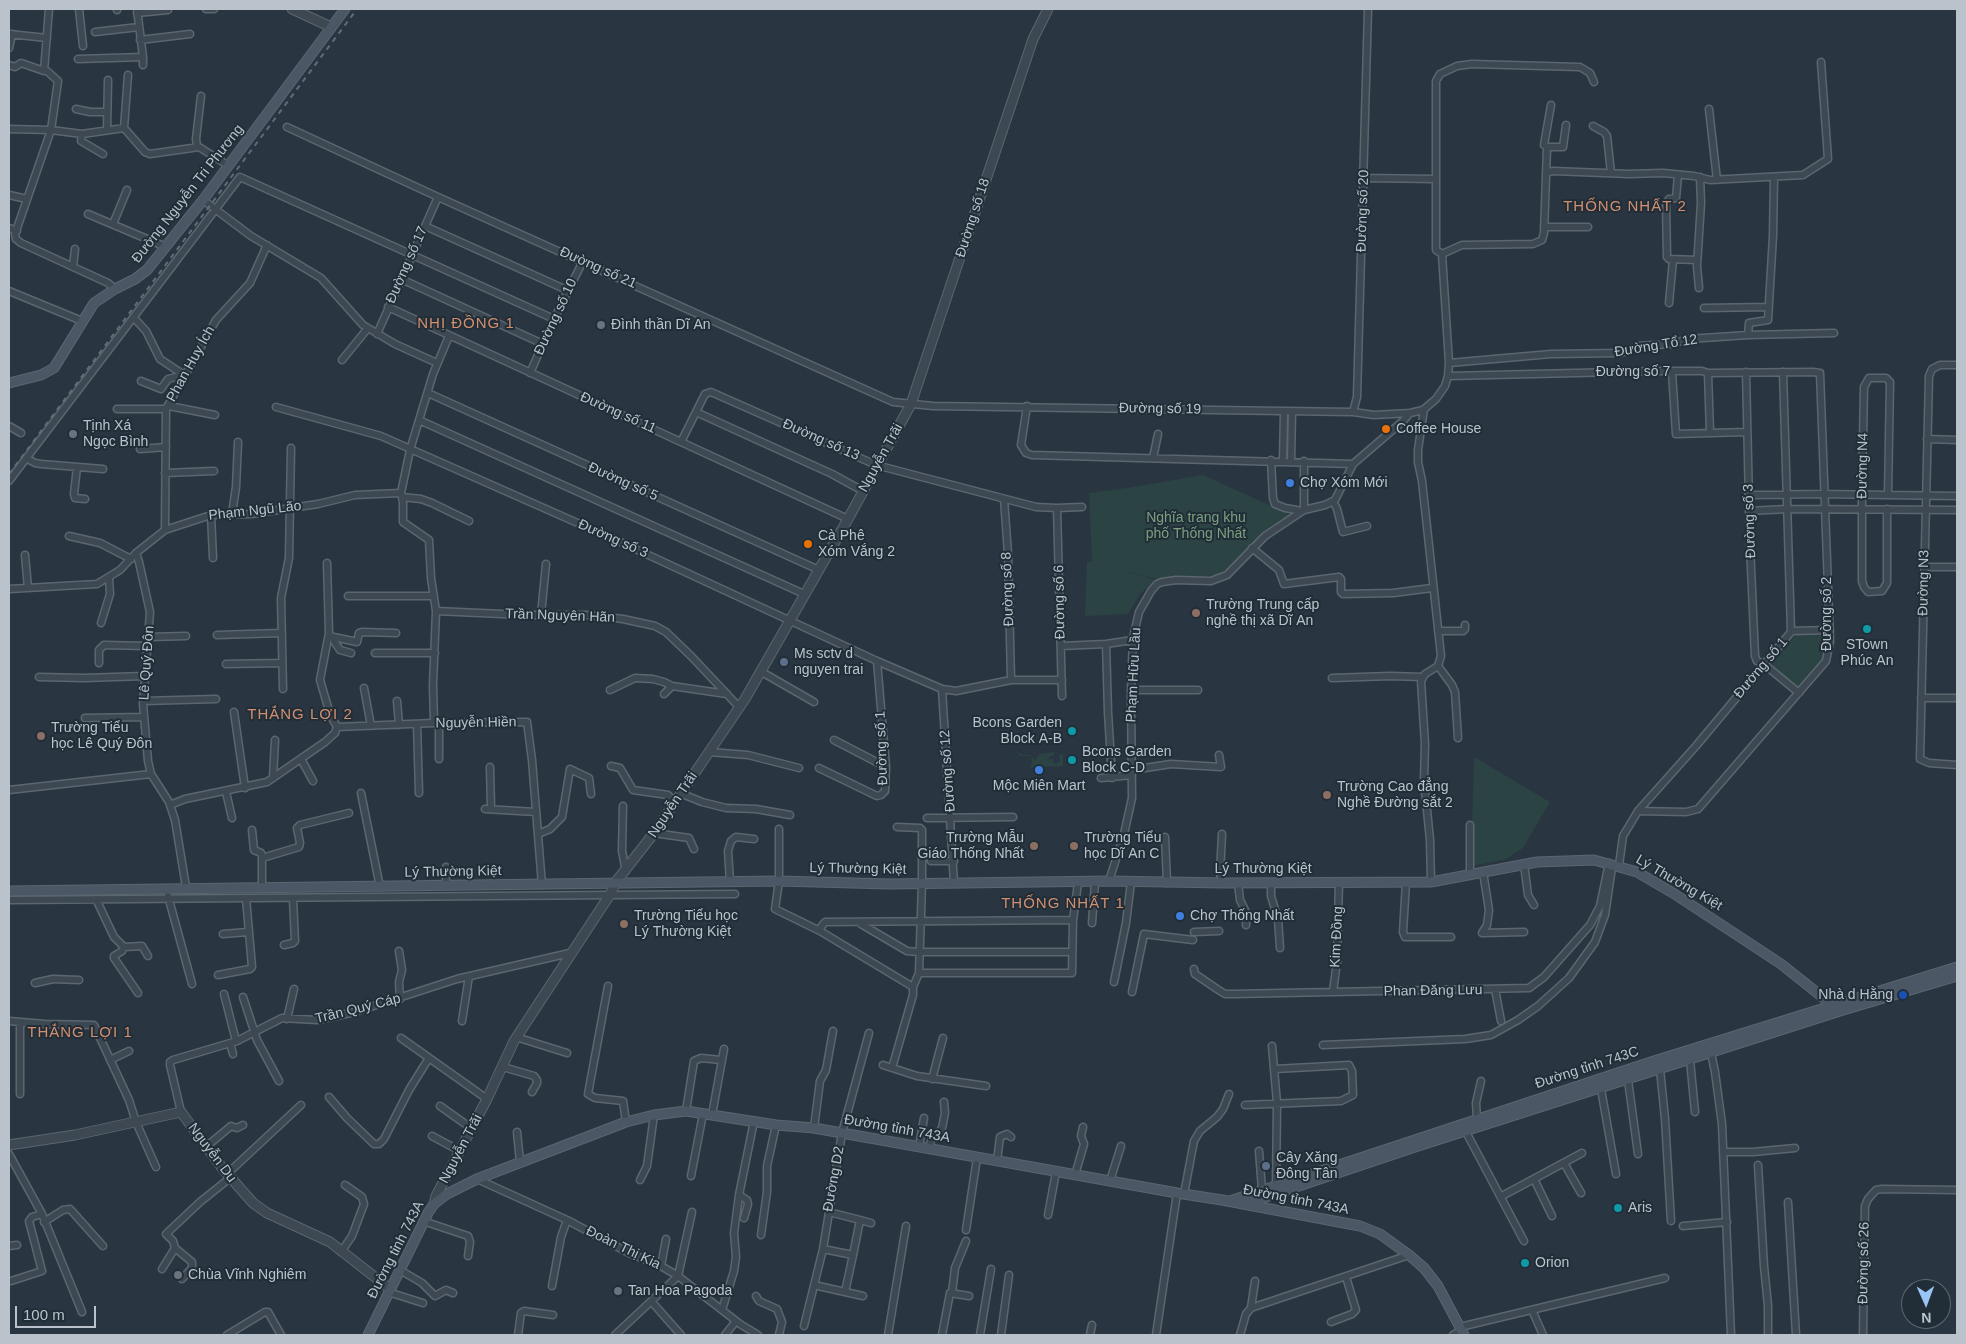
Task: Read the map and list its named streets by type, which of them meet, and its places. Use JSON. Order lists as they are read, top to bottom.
{
  "streets": {
    "main road": [
      "Đường Nguyễn Tri Phương",
      "Lý Thường Kiệt",
      "Đường tỉnh 743C",
      "Đường tỉnh 743A"
    ],
    "street": [
      "Đường số 20",
      "Đường số 18",
      "Đường số 17",
      "Đường số 21",
      "Đường số 10",
      "Đường Tổ 12",
      "Phan Huy Ích",
      "Đường số 7",
      "Đường số 19",
      "Đường số 11",
      "Đường số 13",
      "Nguyễn Trãi",
      "Đường N4",
      "Đường số 5",
      "Phạm Ngũ Lão",
      "Đường số 3",
      "Đường N3",
      "Đường số 8",
      "Đường số 6",
      "Đường số 2",
      "Trần Nguyên Hãn",
      "Lê Quý Đôn",
      "Đường số 1",
      "Phạm Hữu Lầu",
      "Nguyễn Hiền",
      "Đường số 12",
      "Kim Đồng",
      "Phan Đăng Lưu",
      "Trần Quý Cáp",
      "Nguyễn Du",
      "Đường D2",
      "Đoàn Thị Kia",
      "Đường số 26"
    ]
  },
  "crossings": [
    ["Đường số 20", "Đường số 19"],
    ["Đường số 18", "Đường số 21"],
    ["Đường số 18", "Đường số 19"],
    ["Đường số 18", "Nguyễn Trãi"],
    ["Đường số 17", "Đường số 21"],
    ["Đường số 17", "Đường số 11"],
    ["Đường số 21", "Đường số 10"],
    ["Đường số 21", "Đường số 19"],
    ["Đường số 21", "Nguyễn Trãi"],
    ["Đường số 10", "Đường số 11"],
    ["Phan Huy Ích", "Phạm Ngũ Lão"],
    ["Đường số 7", "Đường số 3"],
    ["Đường số 7", "Đường số 2"],
    ["Đường số 7", "Đường số 1"],
    ["Đường số 19", "Nguyễn Trãi"],
    ["Đường số 11", "Đường số 13"],
    ["Đường số 11", "Nguyễn Trãi"],
    ["Đường số 13", "Nguyễn Trãi"],
    ["Đường số 13", "Đường số 8"],
    ["Đường số 13", "Đường số 6"],
    ["Nguyễn Trãi", "Đường số 5"],
    ["Nguyễn Trãi", "Đường số 3"],
    ["Nguyễn Trãi", "Trần Nguyên Hãn"],
    ["Nguyễn Trãi", "Lý Thường Kiệt"],
    ["Nguyễn Trãi", "Trần Quý Cáp"],
    ["Nguyễn Trãi", "Đường tỉnh 743A"],
    ["Phạm Ngũ Lão", "Lê Quý Đôn"],
    ["Đường số 3", "Đường số 1"],
    ["Đường số 3", "Đường số 12"],
    ["Đường số 2", "Đường số 1"],
    ["Lê Quý Đôn", "Lý Thường Kiệt"],
    ["Đường số 1", "Lý Thường Kiệt"],
    ["Đường số 1", "Phan Đăng Lưu"],
    ["Phạm Hữu Lầu", "Lý Thường Kiệt"],
    ["Nguyễn Hiền", "Lý Thường Kiệt"],
    ["Đường số 12", "Lý Thường Kiệt"],
    ["Lý Thường Kiệt", "Kim Đồng"],
    ["Lý Thường Kiệt", "Phan Đăng Lưu"],
    ["Lý Thường Kiệt", "Đường tỉnh 743C"],
    ["Kim Đồng", "Phan Đăng Lưu"],
    ["Trần Quý Cáp", "Nguyễn Du"],
    ["Đường tỉnh 743C", "Đường tỉnh 743A"],
    ["Đường tỉnh 743A", "Nguyễn Du"],
    ["Đường tỉnh 743A", "Đường D2"],
    ["Đường tỉnh 743A", "Đoàn Thị Kia"]
  ],
  "districts": [
    "THỐNG NHẤT 2",
    "NHỊ ĐỒNG 1",
    "THẮNG LỢI 2",
    "THỐNG NHẤT 1",
    "THẮNG LỢI 1"
  ],
  "parks": ["Nghĩa trang khu phố Thống Nhất"],
  "places": [
    "Đình thần Dĩ An",
    "Coffee House",
    "Tịnh Xá Ngọc Bình",
    "Chợ Xóm Mới",
    "Cà Phê Xóm Vắng 2",
    "Trường Trung cấp nghề thị xã Dĩ An",
    "STown Phúc An",
    "Ms sctv d nguyen trai",
    "Bcons Garden Block A-B",
    "Trường Tiểu học Lê Quý Đôn",
    "Bcons Garden Block C-D",
    "Mộc Miên Mart",
    "Trường Cao đẳng Nghề Đường sắt 2",
    "Trường Mẫu Giáo Thống Nhất",
    "Trường Tiểu học Dĩ An C",
    "Chợ Thống Nhất",
    "Trường Tiểu học Lý Thường Kiệt",
    "Nhà d Hằng",
    "Cây Xăng Đông Tân",
    "Aris",
    "Orion",
    "Chùa Vĩnh Nghiêm",
    "Tan Hoa Pagoda"
  ],
  "scale_bar": "100 m",
  "north": "bottom"
}
